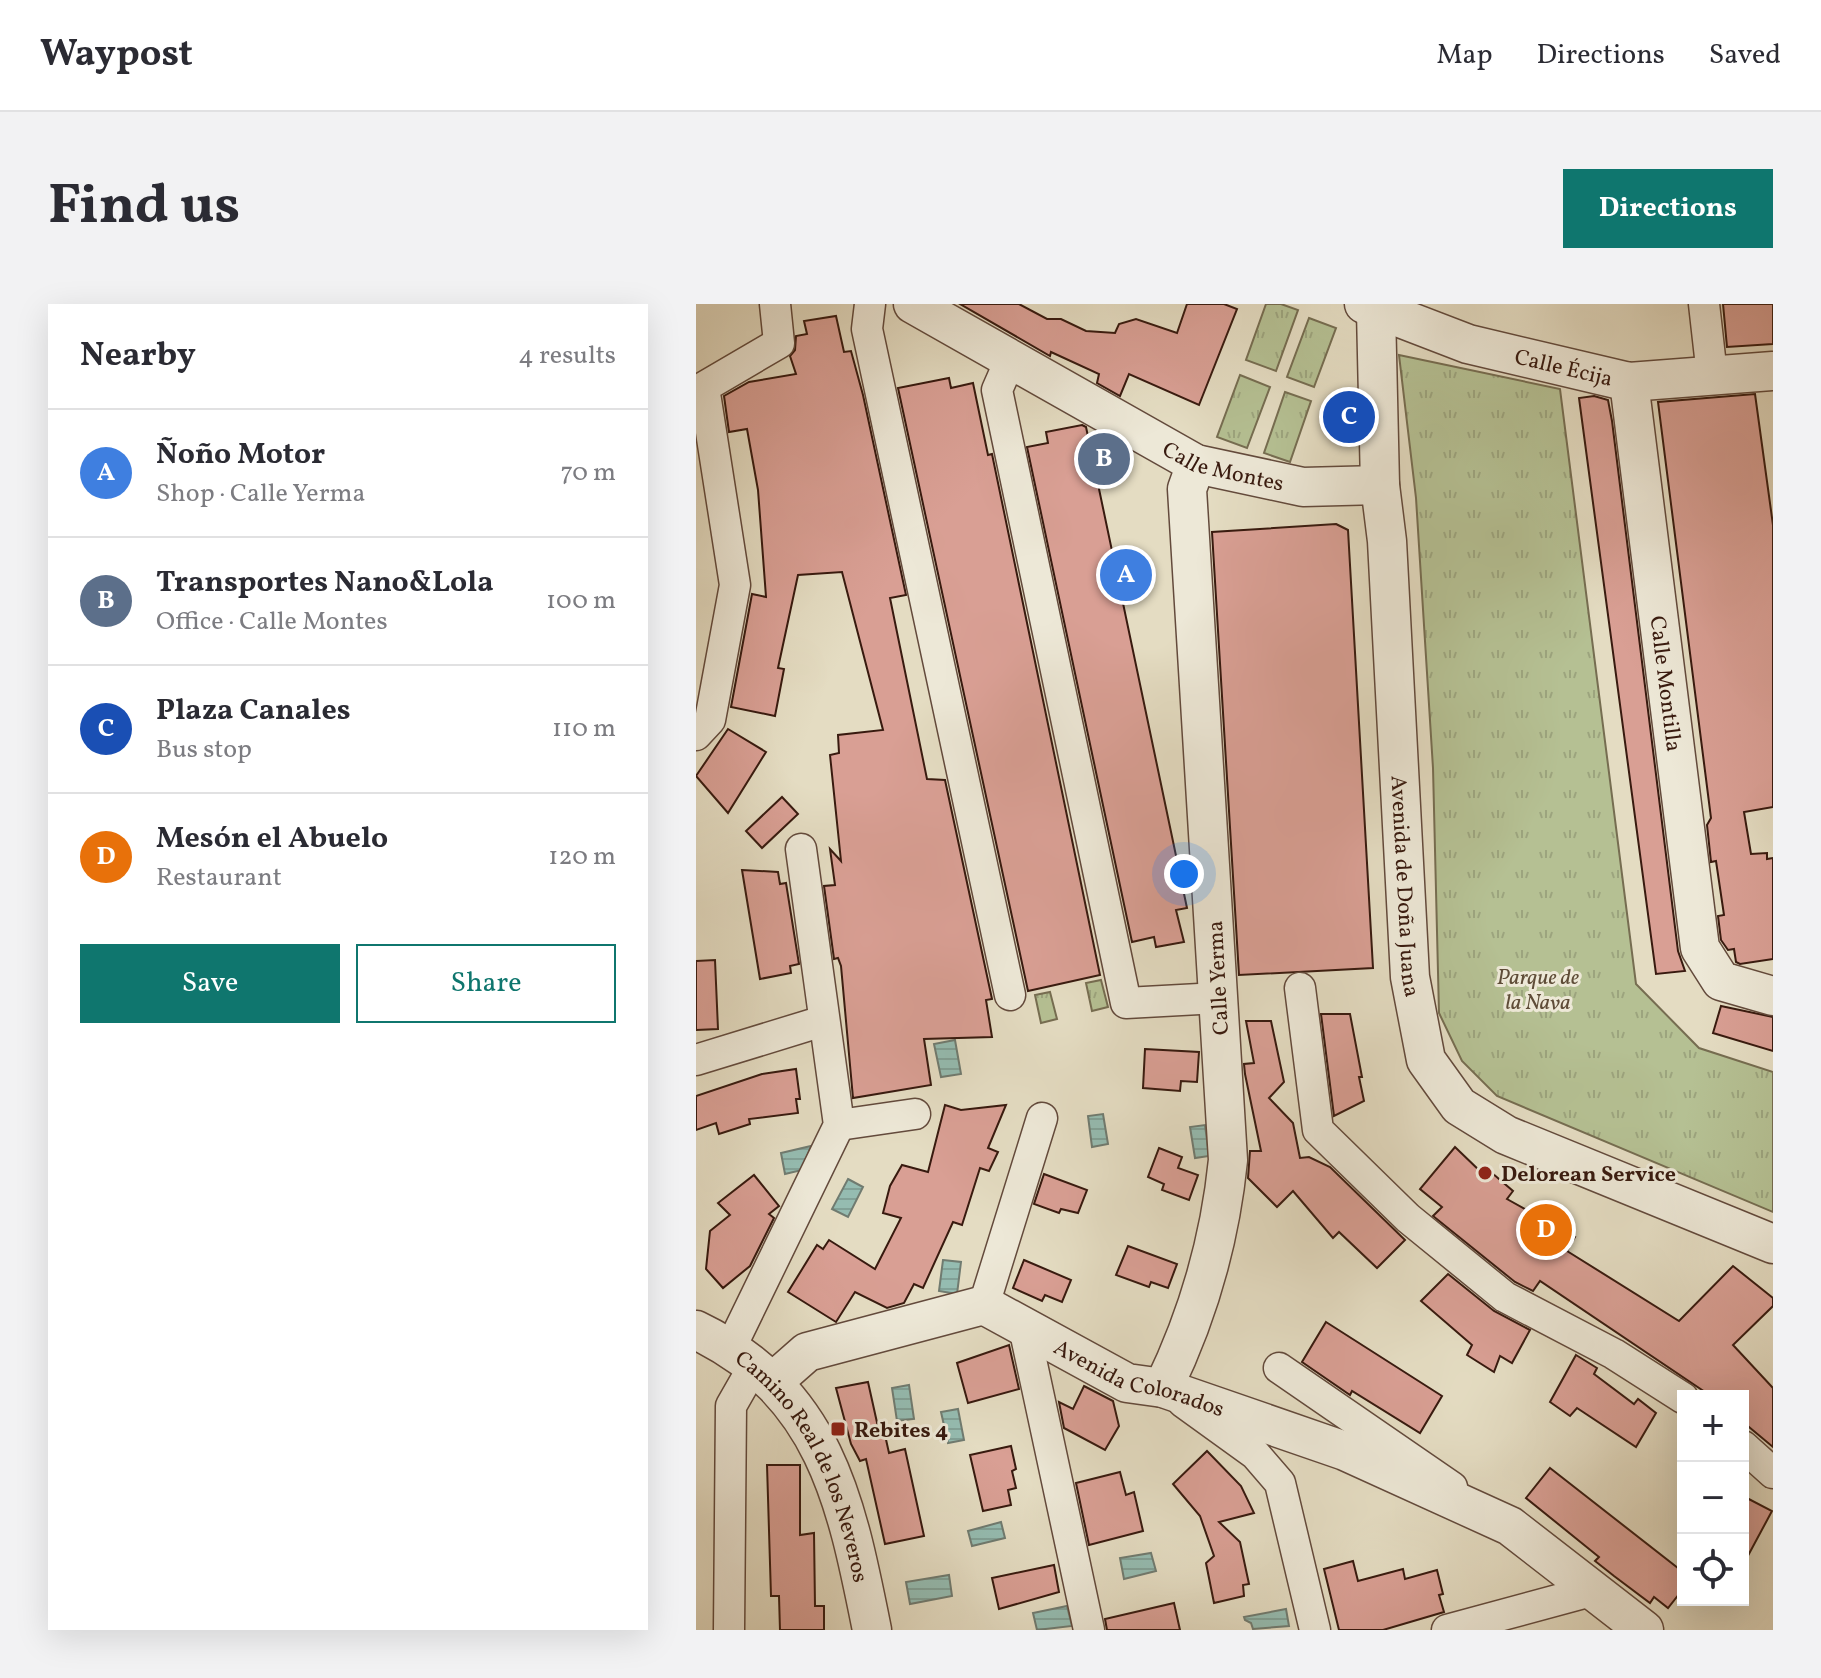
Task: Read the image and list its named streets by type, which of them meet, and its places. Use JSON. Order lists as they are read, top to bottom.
{
  "streets": {
    "street": [
      "Calle Écija",
      "Calle Montes",
      "Calle Montilla",
      "Avenida de Doña Juana",
      "Calle Yerma",
      "Avenida Colorados",
      "Camino Real de los Neveros"
    ]
  },
  "crossings": [
    ["Calle Écija", "Calle Montilla"],
    ["Calle Écija", "Avenida de Doña Juana"],
    ["Calle Montes", "Avenida de Doña Juana"],
    ["Calle Montes", "Calle Yerma"],
    ["Calle Yerma", "Avenida Colorados"]
  ],
  "parks": ["Parque de la Nava"],
  "places": {
    "other": ["Delorean Service"],
    "transit": ["Rebites 4"]
  },
  "page": {
    "header": "Waypost",
    "nav": ["Map", "Directions", "Saved"],
    "title": "Find us",
    "buttons": [
      "Directions",
      ["Save", "Share"]
    ],
    "heading": ["Nearby", "4 results"],
    "pins": [
      "C",
      "B",
      "A",
      "D"
    ],
    "list": [
      {
        "mark": "A",
        "name": "Ñoño Motor",
        "note": "Shop · Calle Yerma",
        "value": "70 m"
      },
      {
        "mark": "B",
        "name": "Transportes Nano&Lola",
        "note": "Office · Calle Montes",
        "value": "100 m"
      },
      {
        "mark": "C",
        "name": "Plaza Canales",
        "note": "Bus stop",
        "value": "110 m"
      },
      {
        "mark": "D",
        "name": "Mesón el Abuelo",
        "note": "Restaurant",
        "value": "120 m"
      }
    ],
    "map_buttons": ["+", "−"]
  }
}
